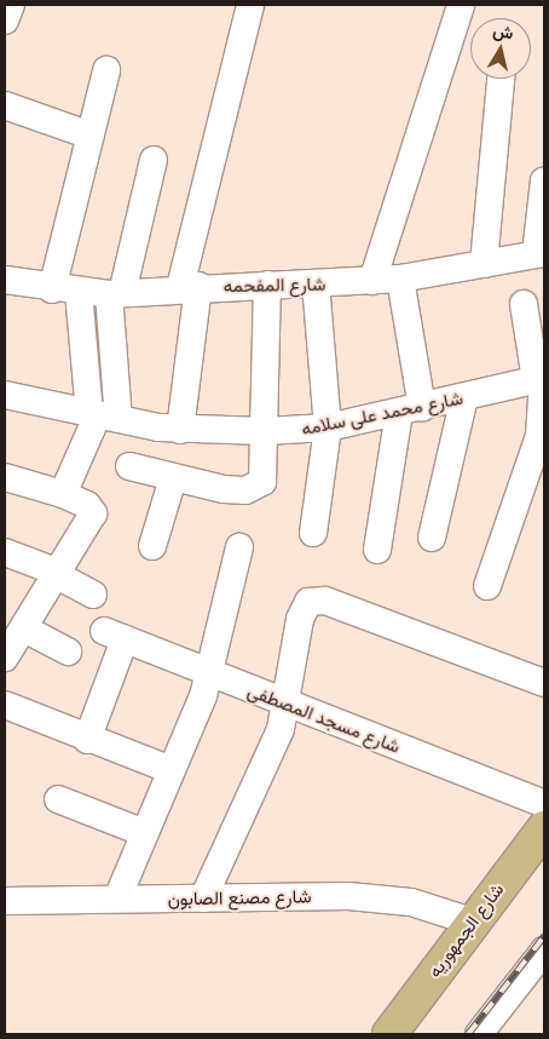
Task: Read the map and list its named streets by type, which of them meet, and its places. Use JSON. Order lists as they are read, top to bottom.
{
  "streets": {
    "main road": ["شارع الجمهوريه"],
    "street": [
      "شارع المفحمه",
      "شارع محمد على سلامه",
      "شارع مسجد المصطفى",
      "شارع مصنع الصابون"
    ]
  },
  "crossings": [
    ["شارع مصنع الصابون", "شارع الجمهوريه"]
  ],
  "north": "top"
}
